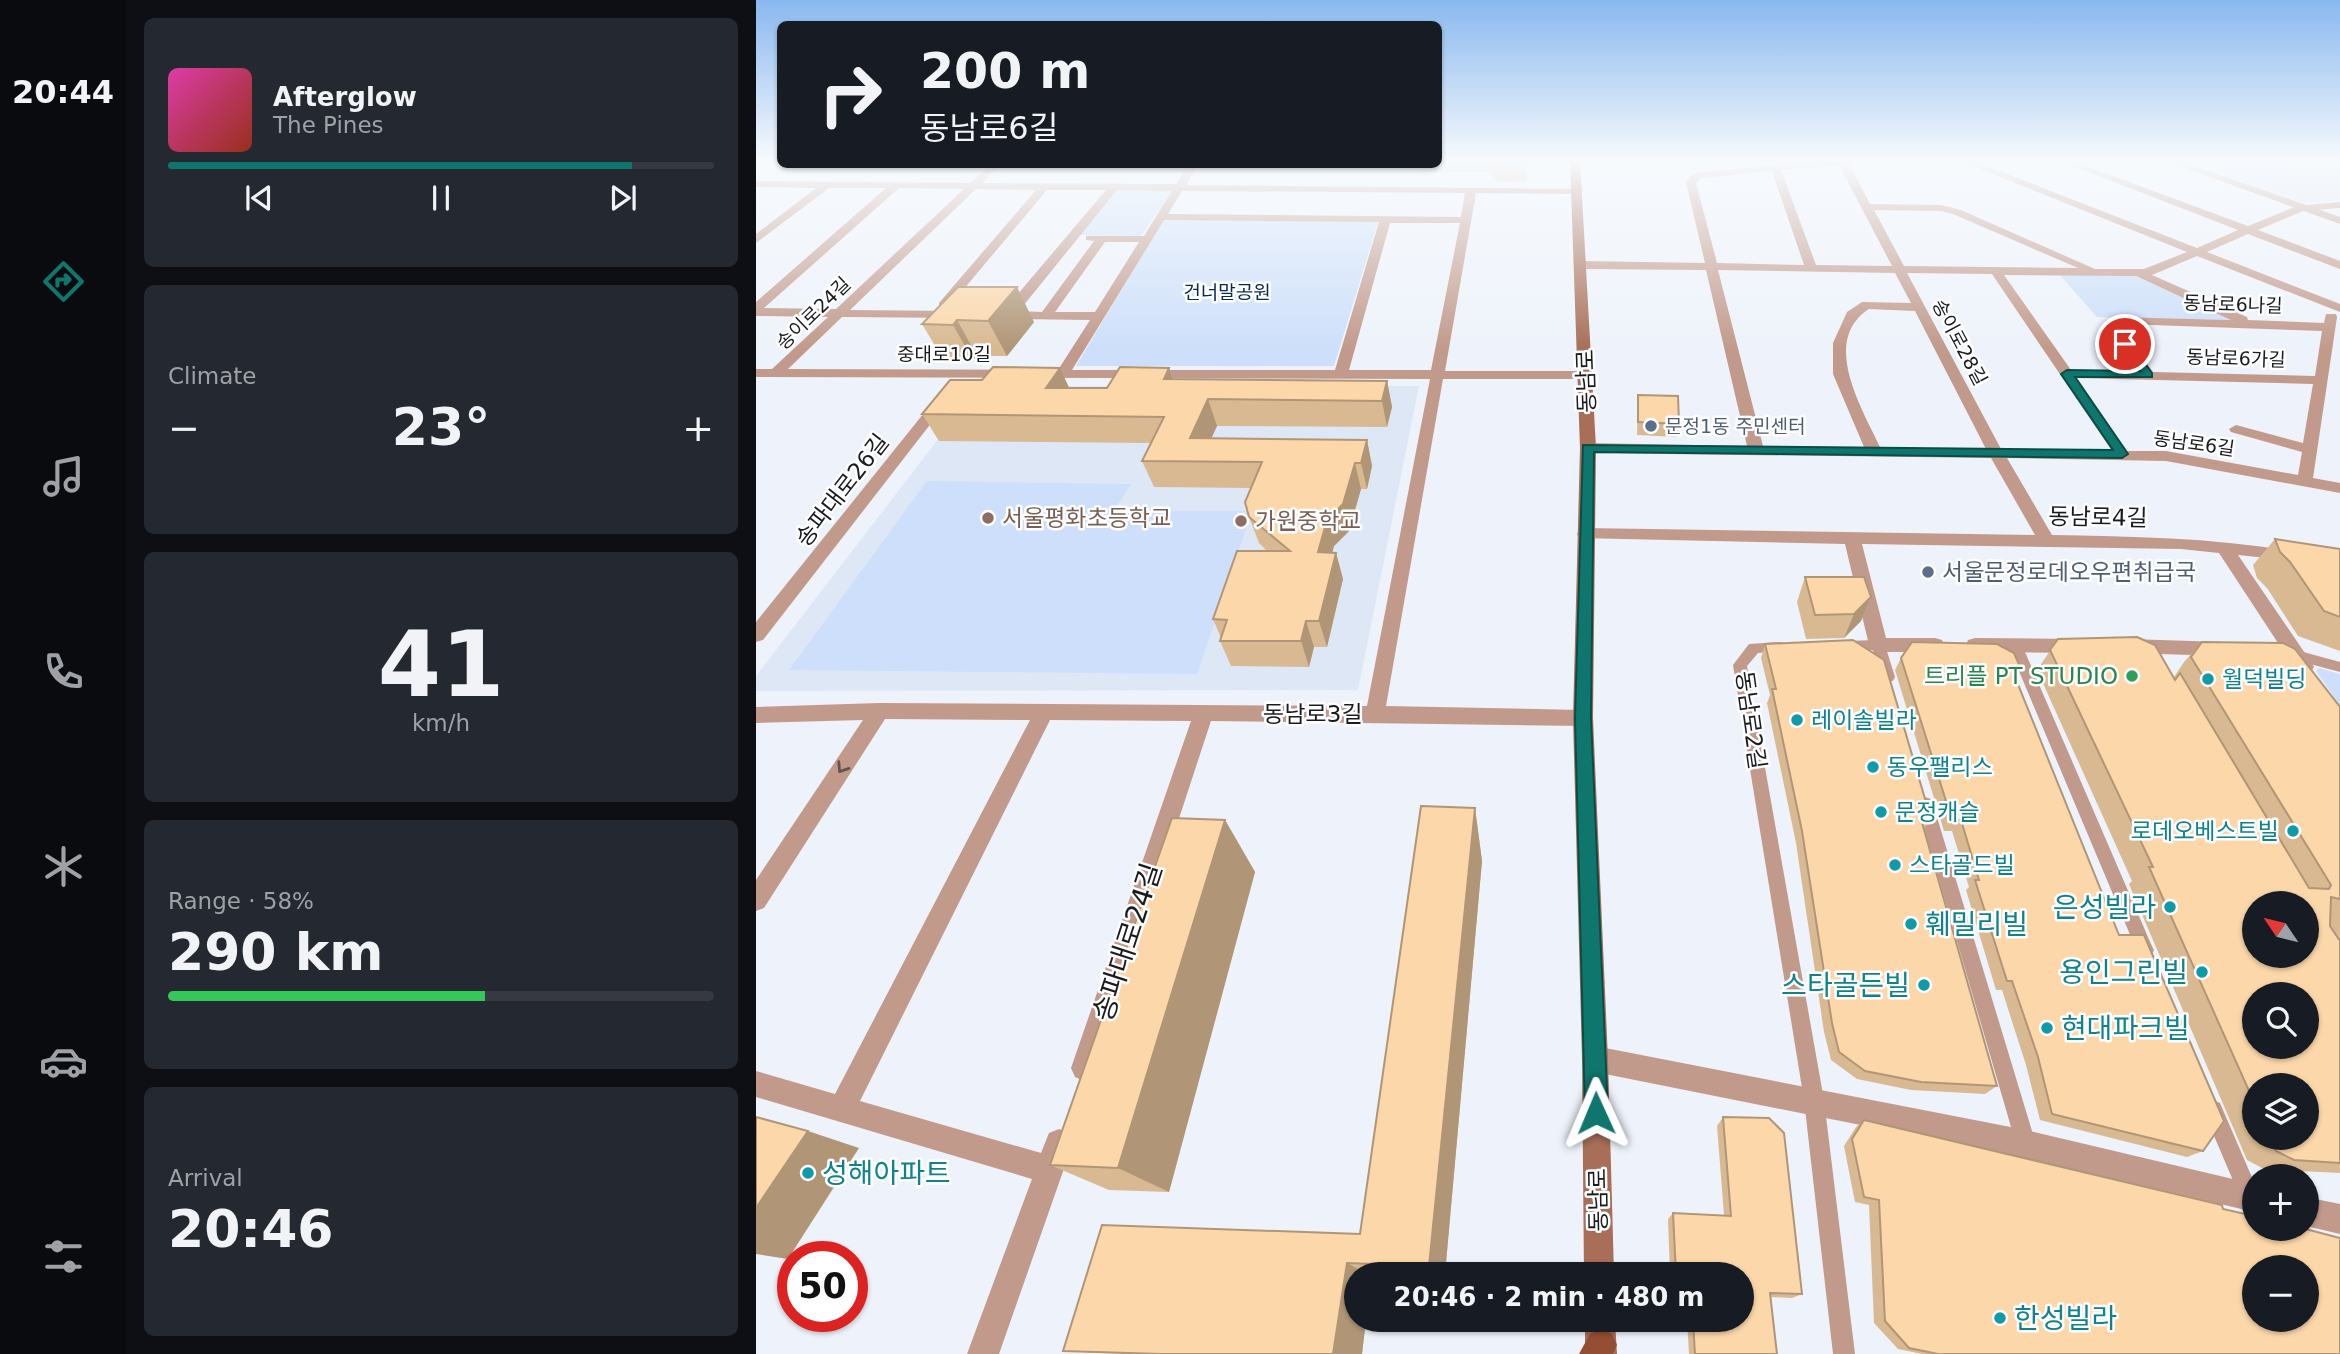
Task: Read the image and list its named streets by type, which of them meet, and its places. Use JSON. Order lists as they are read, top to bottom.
{
  "streets": {
    "main road": ["동남로"],
    "street": [
      "동남로6나길",
      "송이로24길",
      "송이로28길",
      "중대로10길",
      "동남로6가길",
      "동남로6길",
      "송파대로26길",
      "동남로4길",
      "동남로3길",
      "송파대로24길"
    ],
    "lane": ["동남로2길"]
  },
  "crossings": [
    ["동남로6나길", "동남로6가길"],
    ["송이로24길", "중대로10길"],
    ["송이로28길", "동남로6길"],
    ["송이로28길", "동남로4길"],
    ["중대로10길", "동남로"],
    ["중대로10길", "송파대로26길"],
    ["동남로", "동남로6길"],
    ["동남로", "동남로4길"],
    ["동남로", "동남로3길"],
    ["동남로3길", "송파대로24길"]
  ],
  "parks": ["건너말공원"],
  "places": [
    "문정1동 주민센터",
    "서울평화초등학교",
    "가원중학교",
    "서울문정로데오우편취급국",
    "트리플 PT STUDIO",
    "월덕빌딩",
    "레이솔빌라",
    "동우팰리스",
    "문정캐슬",
    "로데오베스트빌",
    "스타골드빌",
    "은성빌라",
    "훼밀리빌",
    "용인그린빌",
    "스타골든빌",
    "현대파크빌",
    "성해아파트",
    "한성빌라"
  ],
  "north": "top left",
  "page": {
    "tabs": "20:44",
    "turn": ["200 m", "동남로6길"],
    "song": ["Afterglow", "The Pines"],
    "tile": [
      "Climate",
      ["41", "km/h"],
      ["Range · 58%", "290 km"],
      ["Arrival", "20:46"]
    ],
    "heat": ["−", "23°", "+"],
    "map_buttons": ["+", "−"],
    "limit": "50",
    "trip": "20:46 · 2 min · 480 m"
  }
}
